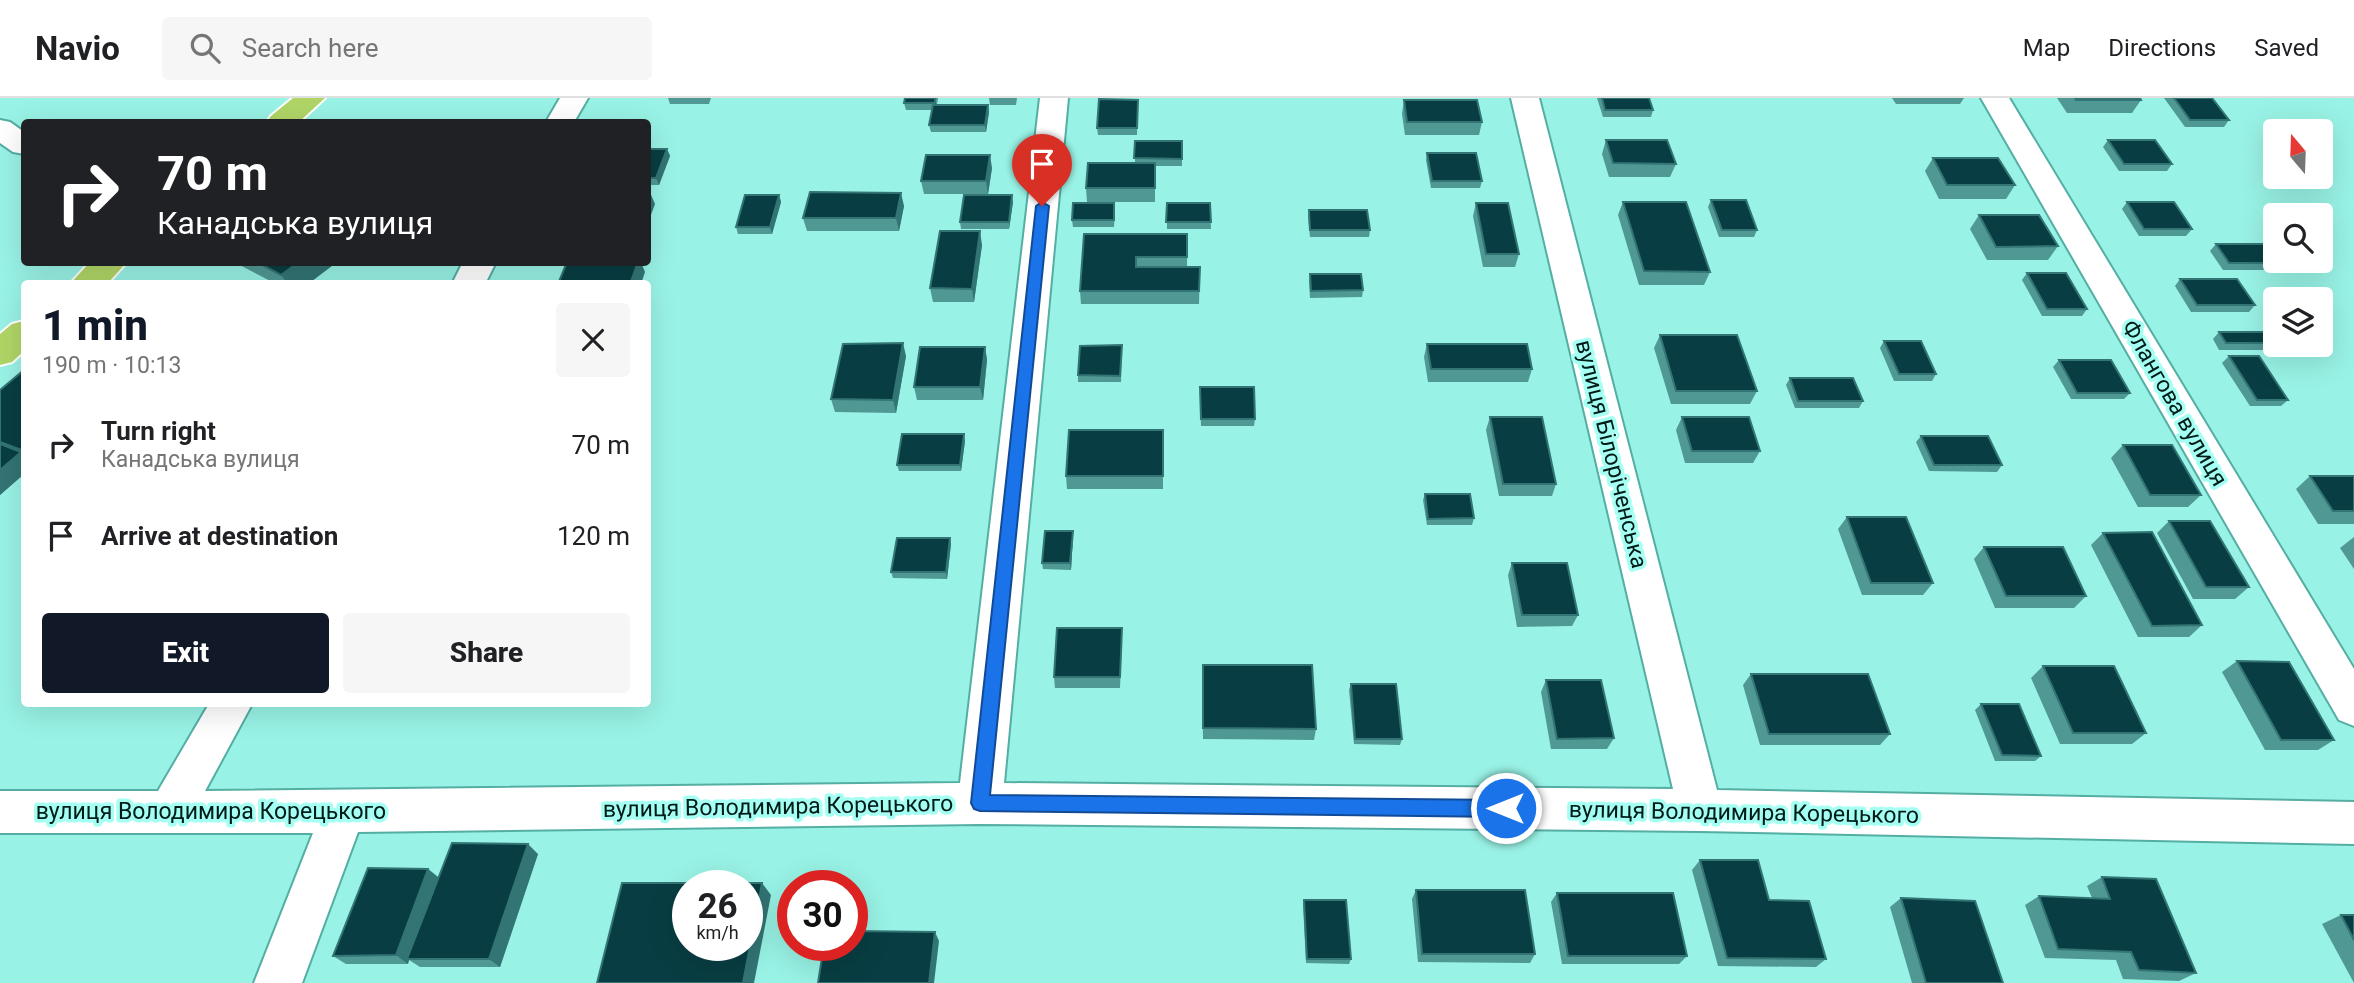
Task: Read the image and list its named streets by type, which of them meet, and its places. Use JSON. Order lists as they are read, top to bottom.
{
  "streets": {
    "street": ["Флангова вулиця", "вулиця Білоріченська", "вулиця Володимира Корецького"]
  },
  "crossings": [
    ["вулиця Білоріченська", "вулиця Володимира Корецького"]
  ],
  "north": "top",
  "page": {
    "header": "Navio",
    "search": "Search here",
    "nav": ["Map", "Directions", "Saved"],
    "turn": ["70 m", "Канадська вулиця"],
    "heading": ["1 min", "190 m · 10:13"],
    "list": [
      {
        "name": "Turn right",
        "note": "Канадська вулиця",
        "value": "70 m"
      },
      {
        "name": "Arrive at destination",
        "value": "120 m"
      }
    ],
    "buttons": ["Exit", "Share"],
    "speed": "26 km/h",
    "limit": "30"
  }
}
